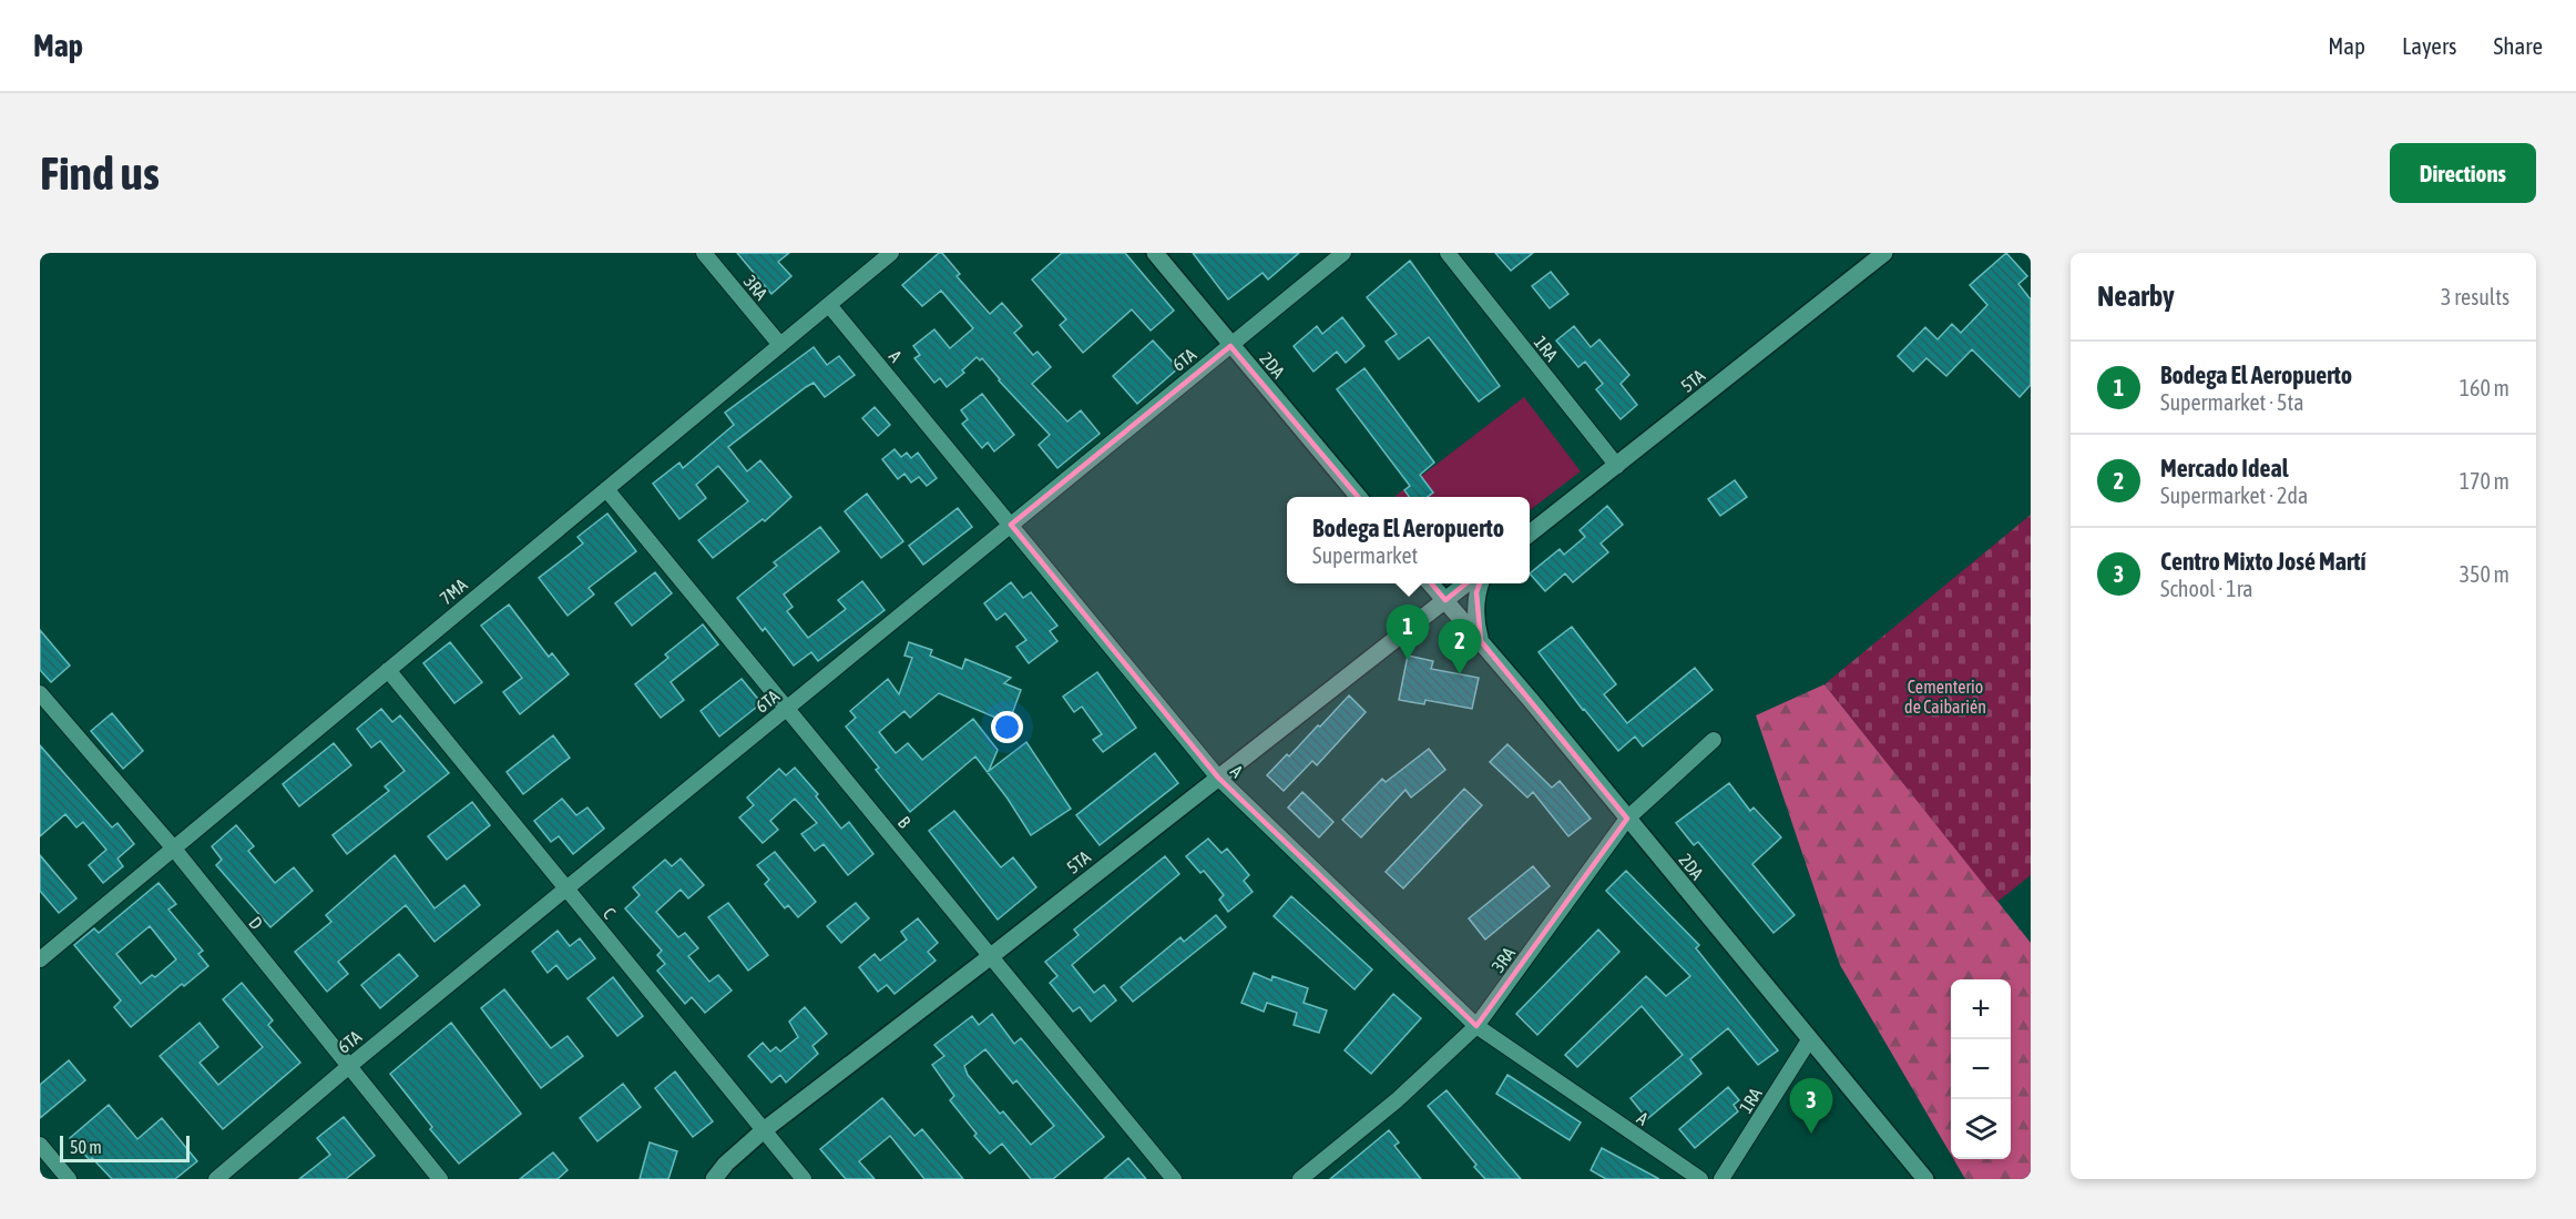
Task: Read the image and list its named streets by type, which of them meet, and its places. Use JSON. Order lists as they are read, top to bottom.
{
  "streets": {
    "street": [
      "3RA",
      "1RA",
      "A",
      "6TA",
      "2DA",
      "5TA",
      "7MA",
      "B",
      "C",
      "D"
    ]
  },
  "crossings": [
    ["3RA", "A"],
    ["3RA", "2DA"],
    ["3RA", "7MA"],
    ["1RA", "2DA"],
    ["1RA", "5TA"],
    ["A", "6TA"],
    ["A", "5TA"],
    ["A", "7MA"],
    ["6TA", "2DA"],
    ["6TA", "B"],
    ["6TA", "C"],
    ["6TA", "D"],
    ["2DA", "5TA"],
    ["5TA", "B"],
    ["5TA", "C"],
    ["7MA", "B"],
    ["7MA", "C"],
    ["7MA", "D"]
  ],
  "parks": ["Cementerio de Caibarién"],
  "scale_bar": "50 m",
  "page": {
    "header": "Map",
    "nav": ["Map", "Layers", "Share"],
    "buttons": "Directions",
    "title": "Find us",
    "heading": ["Nearby", "3 results"],
    "list": [
      {
        "mark": "1",
        "name": "Bodega El Aeropuerto",
        "note": "Supermarket · 5ta",
        "value": "160 m"
      },
      {
        "mark": "2",
        "name": "Mercado Ideal",
        "note": "Supermarket · 2da",
        "value": "170 m"
      },
      {
        "mark": "3",
        "name": "Centro Mixto José Martí",
        "note": "School · 1ra",
        "value": "350 m"
      }
    ],
    "popup": ["Bodega El Aeropuerto", "Supermarket"],
    "pins": ["1", "2", "3"],
    "map_buttons": ["+", "−"],
    "scale": "50 m"
  }
}
